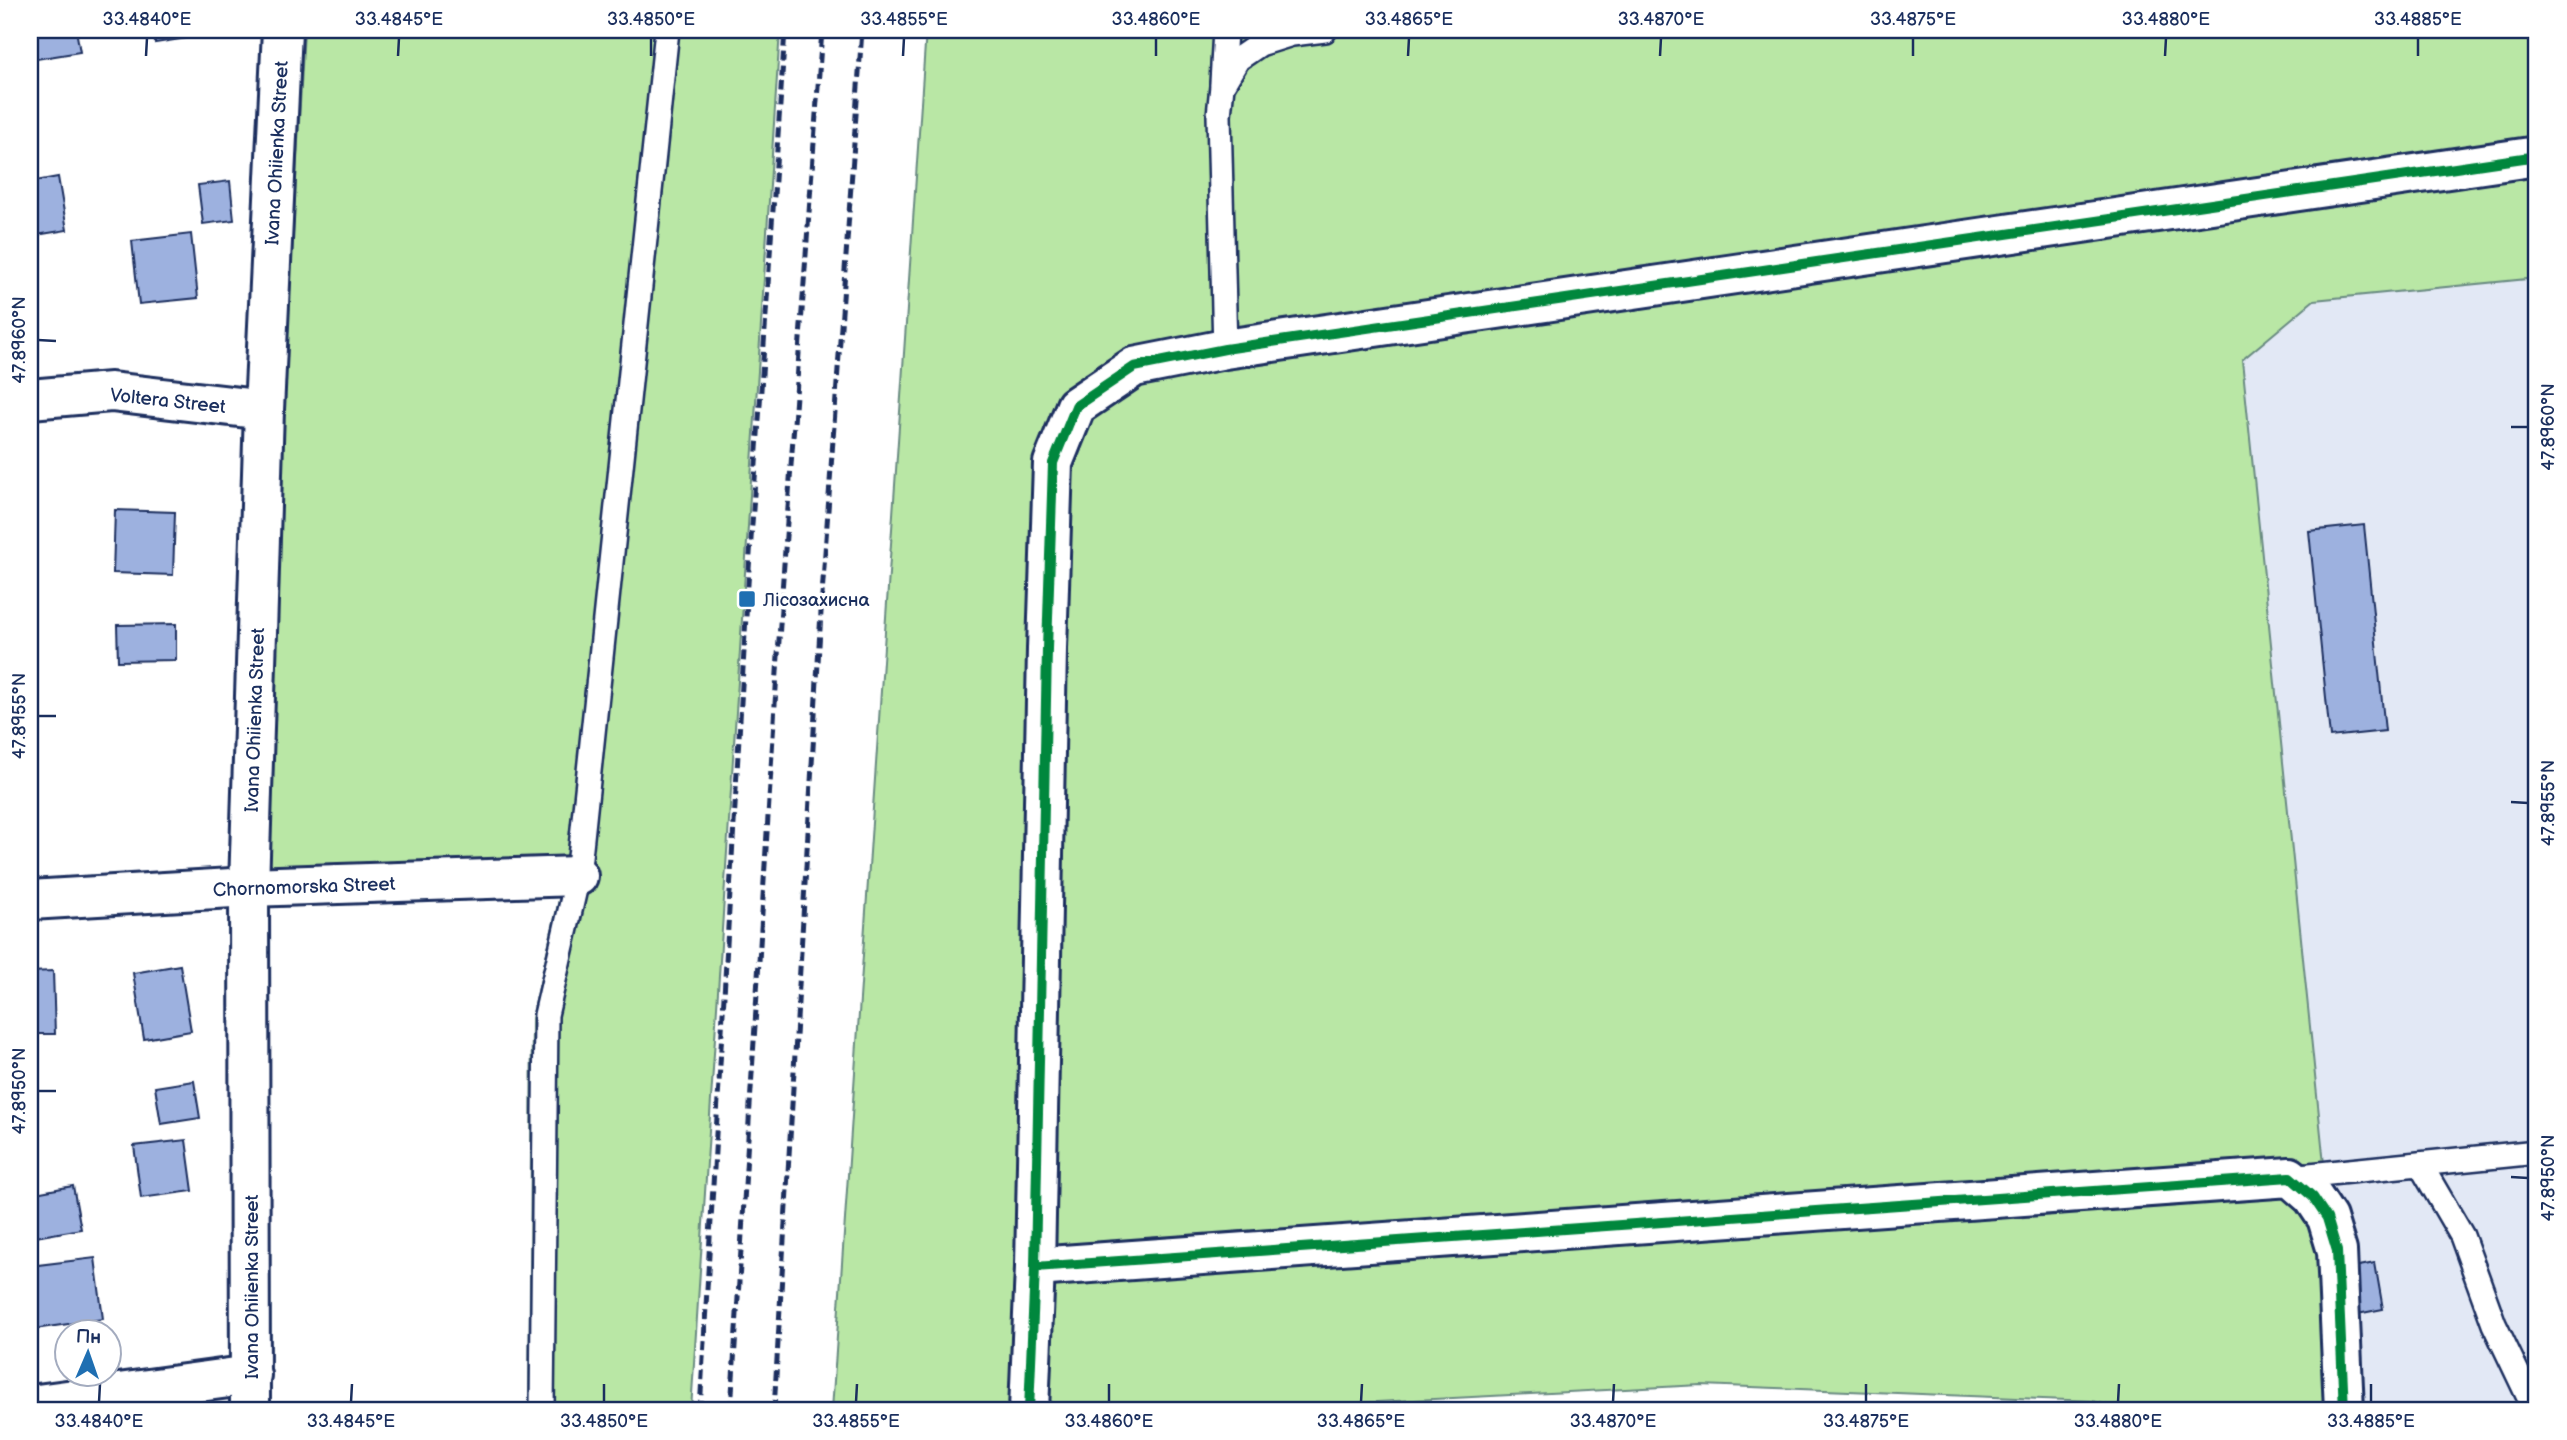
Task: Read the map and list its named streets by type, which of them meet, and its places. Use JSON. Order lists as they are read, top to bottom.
{
  "streets": {
    "street": ["Ivana Ohiienka Street", "Voltera Street", "Chornomorska Street"]
  },
  "crossings": [
    ["Ivana Ohiienka Street", "Voltera Street"],
    ["Ivana Ohiienka Street", "Chornomorska Street"]
  ],
  "places": {
    "transit": ["Лісозахисна"]
  },
  "north": "top",
  "coordinates": [
    "33.4840°E",
    "33.4845°E",
    "33.4850°E",
    "33.4855°E",
    "33.4860°E",
    "33.4865°E",
    "33.4870°E",
    "33.4875°E",
    "33.4880°E",
    "33.4885°E",
    "47.8960°N",
    "47.8955°N",
    "47.8950°N"
  ]
}
